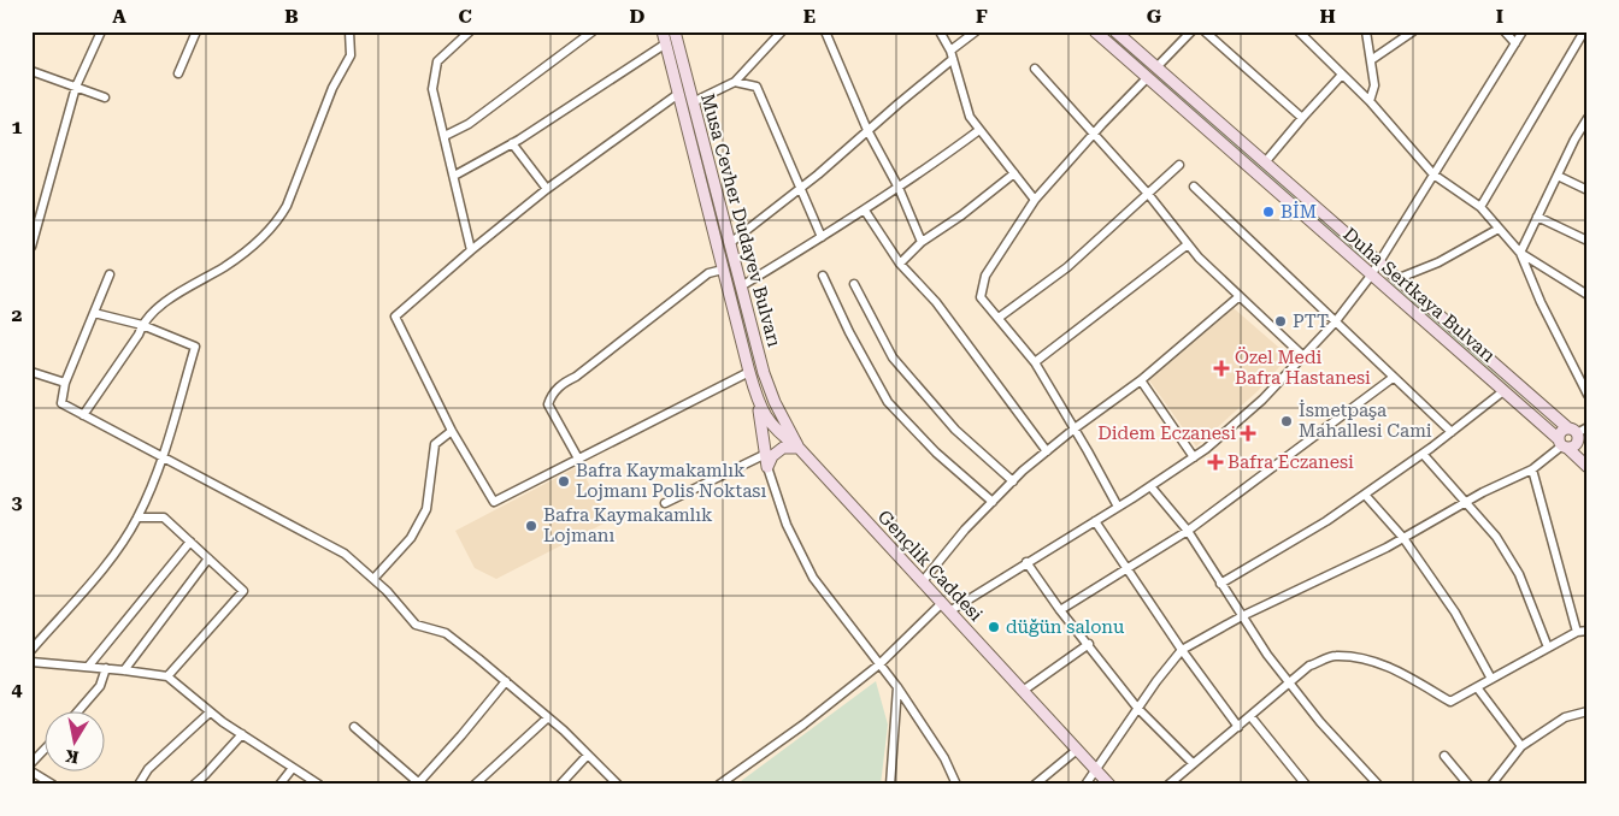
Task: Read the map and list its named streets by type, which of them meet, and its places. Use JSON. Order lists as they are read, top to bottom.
{
  "streets": {
    "main road": ["Musa Cevher Dudayev Bulvarı", "Duha Sertkaya Bulvarı", "Gençlik Caddesi"]
  },
  "crossings": [
    ["Musa Cevher Dudayev Bulvarı", "Gençlik Caddesi"]
  ],
  "places": {
    "other": [
      "BİM",
      "PTT",
      "İsmetpaşa Mahallesi Cami",
      "Bafra Kaymakamlık Lojmanı Polis Noktası",
      "Bafra Kaymakamlık Lojmanı",
      "düğün salonu"
    ],
    "health": ["Özel Medi Bafra Hastanesi", "Didem Eczanesi", "Bafra Eczanesi"]
  },
  "north": "bottom",
  "grid": {
    "columns": [
      "A",
      "B",
      "C",
      "D",
      "E",
      "F",
      "G",
      "H",
      "I"
    ],
    "rows": [
      "1",
      "2",
      "3",
      "4"
    ]
  }
}
